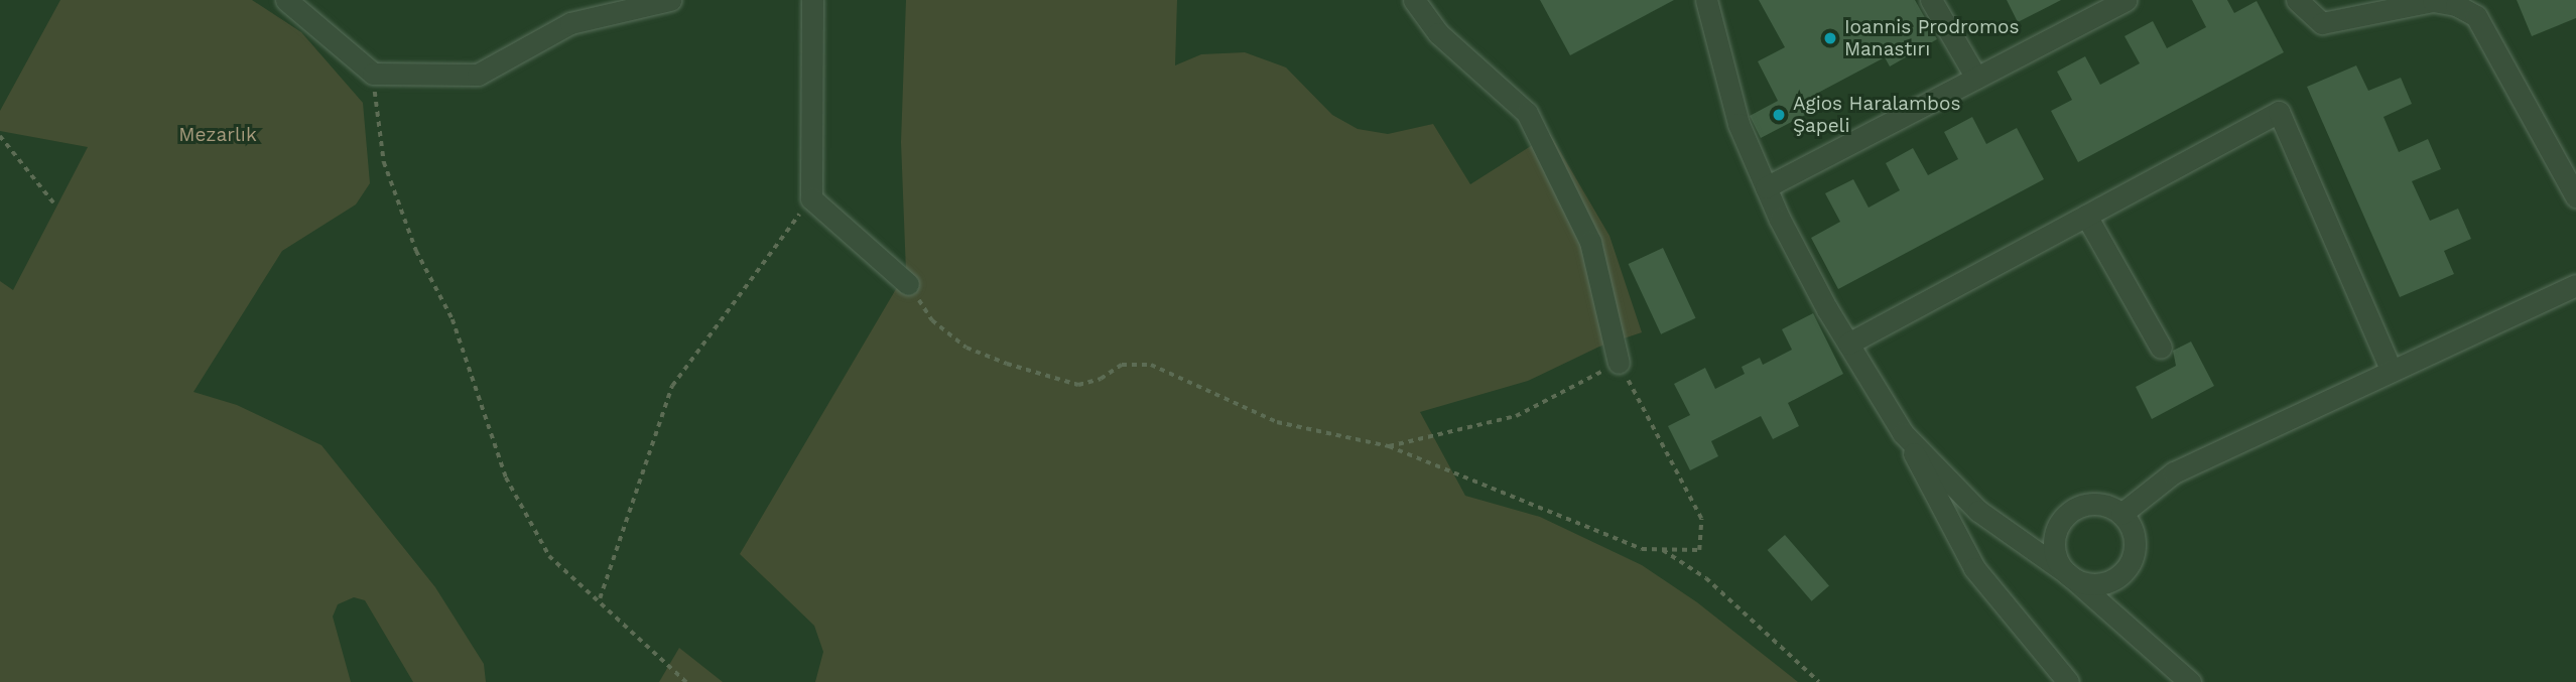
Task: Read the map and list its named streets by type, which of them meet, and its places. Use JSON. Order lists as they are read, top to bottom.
{
  "parks": ["Mezarlık"],
  "places": ["Ioannis Prodromos Manastırı", "Agios Haralambos Şapeli"]
}
